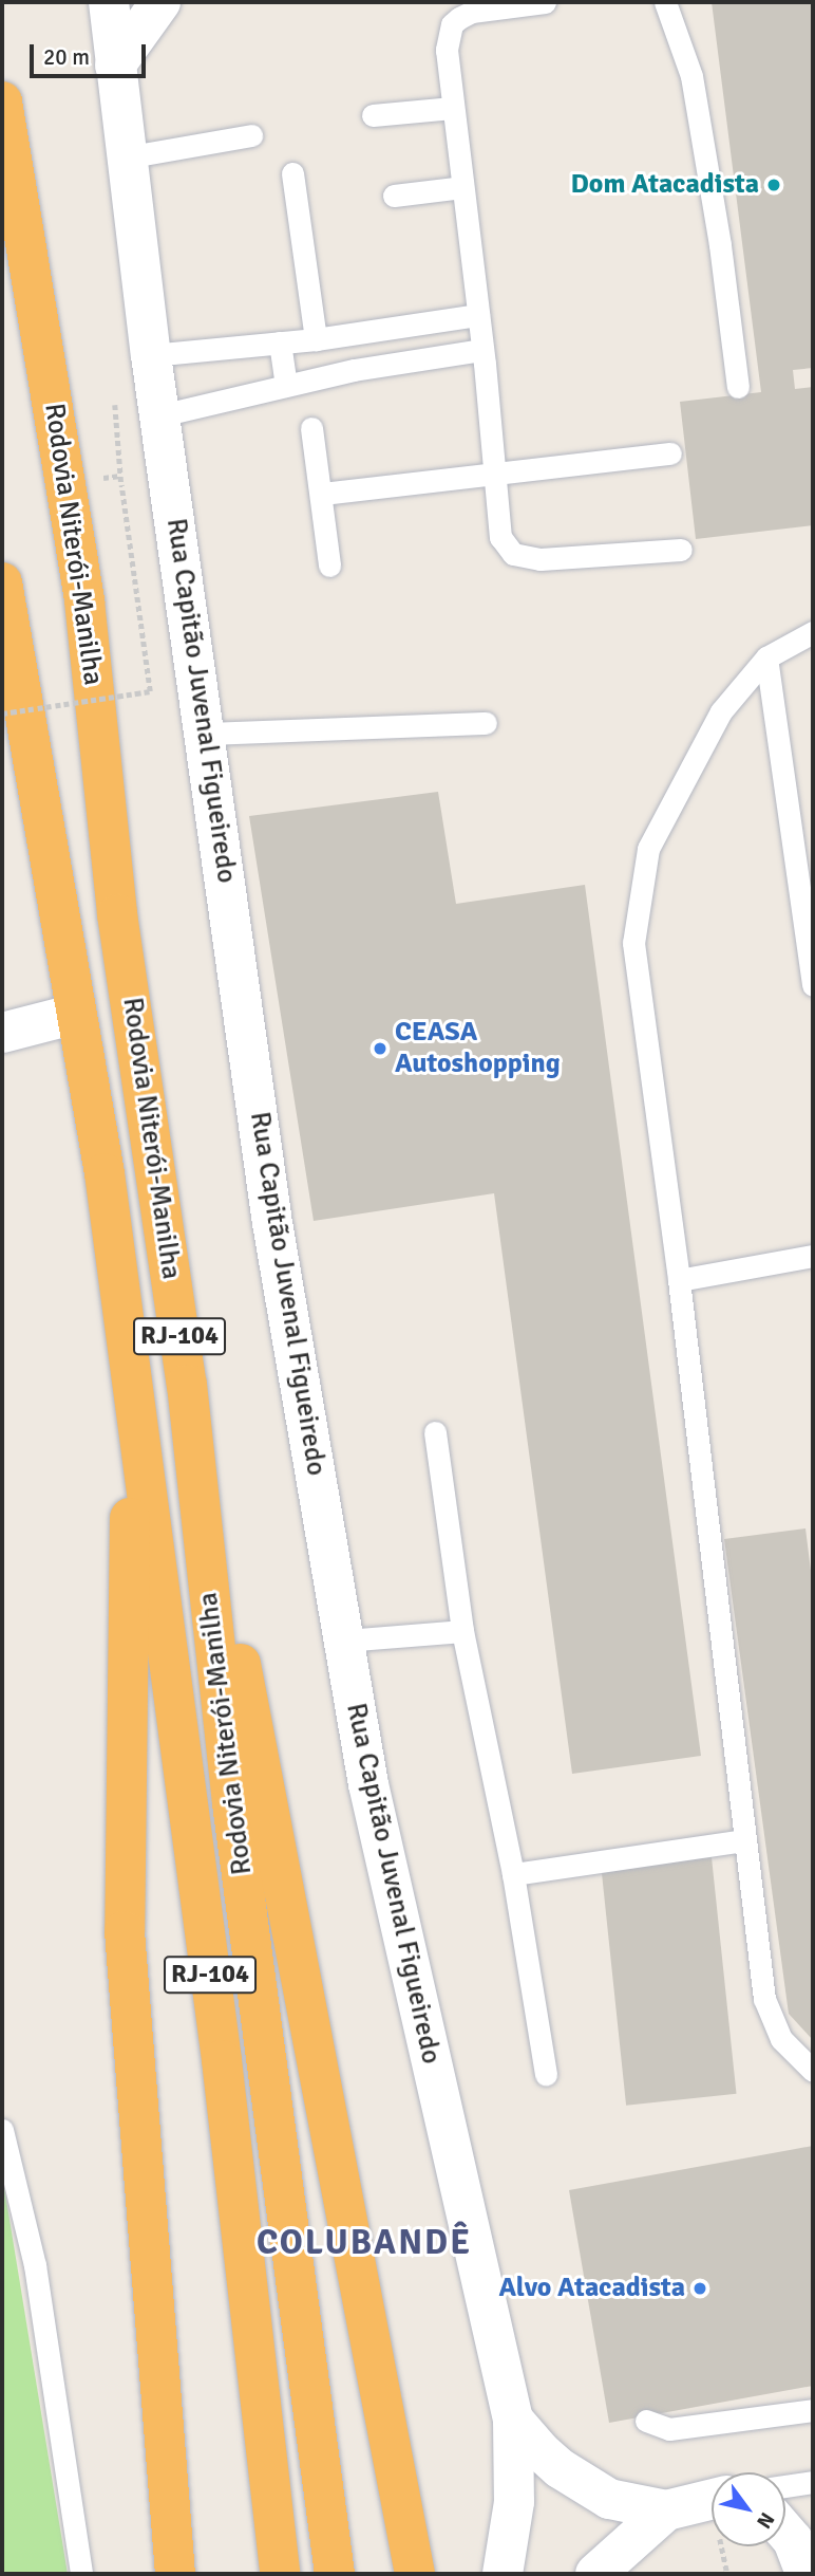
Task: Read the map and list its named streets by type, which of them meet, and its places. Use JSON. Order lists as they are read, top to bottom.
{
  "streets": {
    "highway": ["Rodovia Niterói-Manilha", "RJ-104"],
    "main road": ["Rua Capitão Juvenal Figueiredo"]
  },
  "districts": ["COLUBANDÊ"],
  "places": ["Dom Atacadista", "CEASA Autoshopping", "Alvo Atacadista"],
  "scale_bar": "20 m",
  "north": "bottom right"
}
